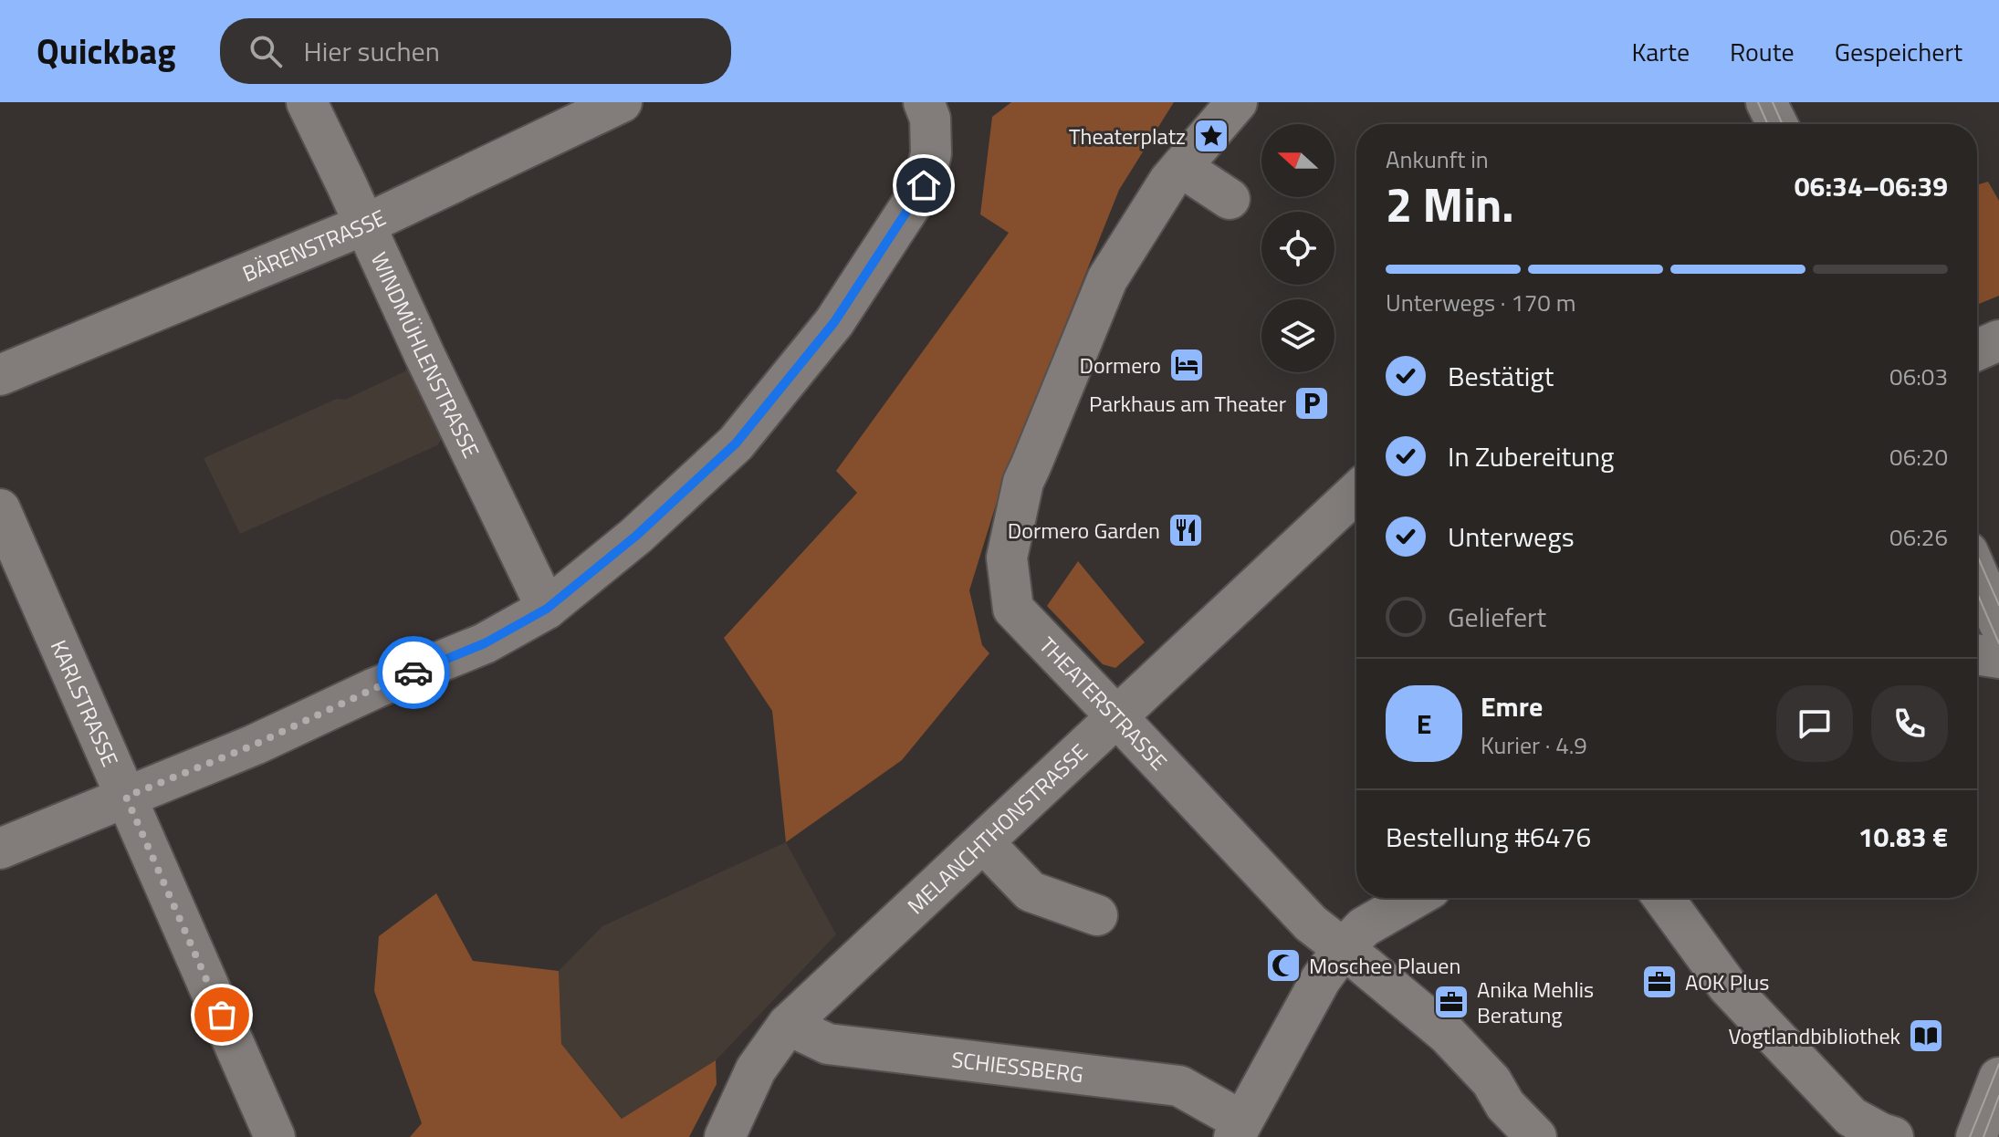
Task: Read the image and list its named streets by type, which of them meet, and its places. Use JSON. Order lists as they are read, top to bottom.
{
  "streets": {
    "street": [
      "BÄRENSTRASSE",
      "WINDMÜHLENSTRASSE",
      "KARLSTRASSE",
      "THEATERSTRASSE",
      "MELANCHTHONSTRASSE",
      "SCHIESSBERG"
    ]
  },
  "crossings": [
    ["BÄRENSTRASSE", "WINDMÜHLENSTRASSE"],
    ["THEATERSTRASSE", "MELANCHTHONSTRASSE"],
    ["MELANCHTHONSTRASSE", "SCHIESSBERG"]
  ],
  "places": {
    "place": ["Theaterplatz"],
    "hotel": ["Dormero"],
    "parking": ["Parkhaus am Theater"],
    "restaurant": ["Dormero Garden"],
    "mosque": ["Moschee Plauen"],
    "office": ["AOK Plus", "Anika Mehlis Beratung"],
    "library": ["Vogtlandbibliothek"]
  },
  "north": "left",
  "page": {
    "header": "Quickbag",
    "search": "Hier suchen",
    "nav": ["Karte", "Route", "Gespeichert"],
    "heading": ["2 Min.", "Ankunft in", "06:34–06:39"],
    "panel": [
      "Emre",
      "Kurier · 4.9",
      "Bestellung #6476",
      "10.83 €"
    ],
    "bar": "Unterwegs · 170 m",
    "list": [
      ["Bestätigt", "06:03"],
      ["In Zubereitung", "06:20"],
      ["Unterwegs", "06:26"],
      "Geliefert"
    ],
    "round": "E"
  }
}
